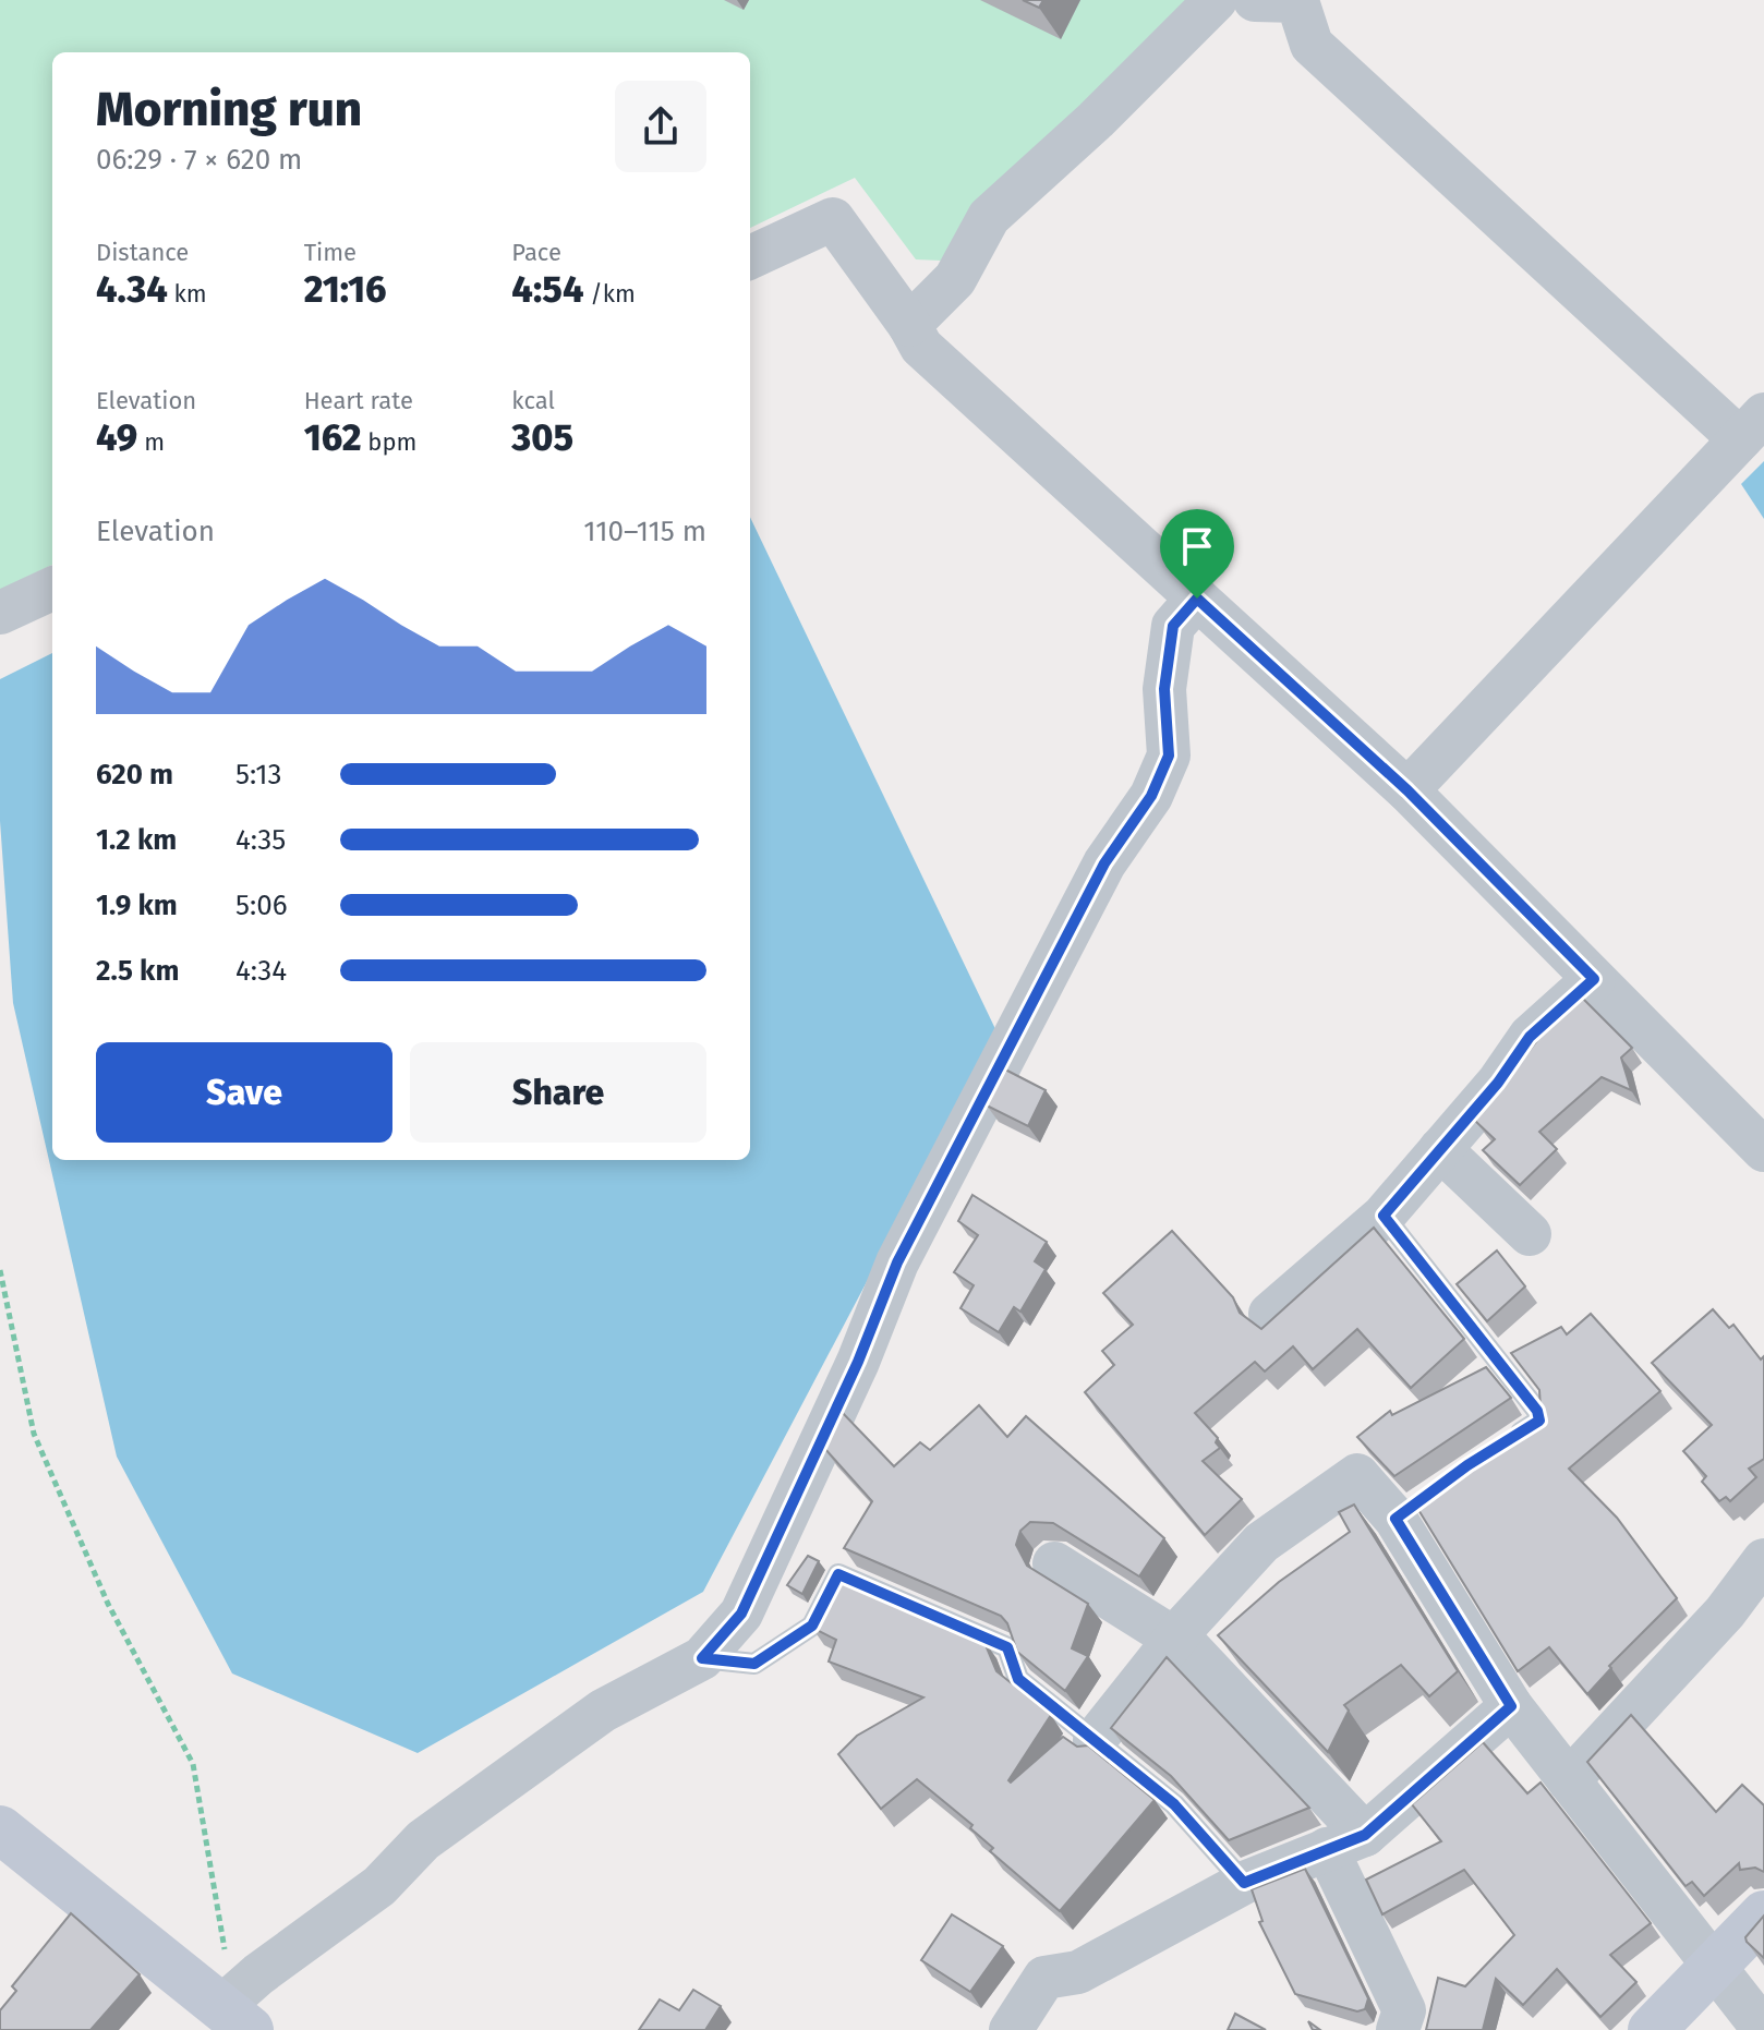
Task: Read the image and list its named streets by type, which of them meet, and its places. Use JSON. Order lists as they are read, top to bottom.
{
  "page": {
    "heading": ["Morning run", "06:29 · 7 × 620 m"],
    "stats": [
      ["Distance", "4.34 km"],
      ["Time", "21:16"],
      ["Pace", "4:54 /km"],
      ["Elevation", "49 m"],
      ["Heart rate", "162 bpm"],
      ["kcal", "305"]
    ],
    "chart": ["Elevation", "110–115 m"],
    "list": [
      {
        "name": "620 m",
        "note": "5:13"
      },
      {
        "name": "1.2 km",
        "note": "4:35"
      },
      {
        "name": "1.9 km",
        "note": "5:06"
      },
      {
        "name": "2.5 km",
        "note": "4:34"
      }
    ],
    "buttons": ["Save", "Share"]
  }
}
